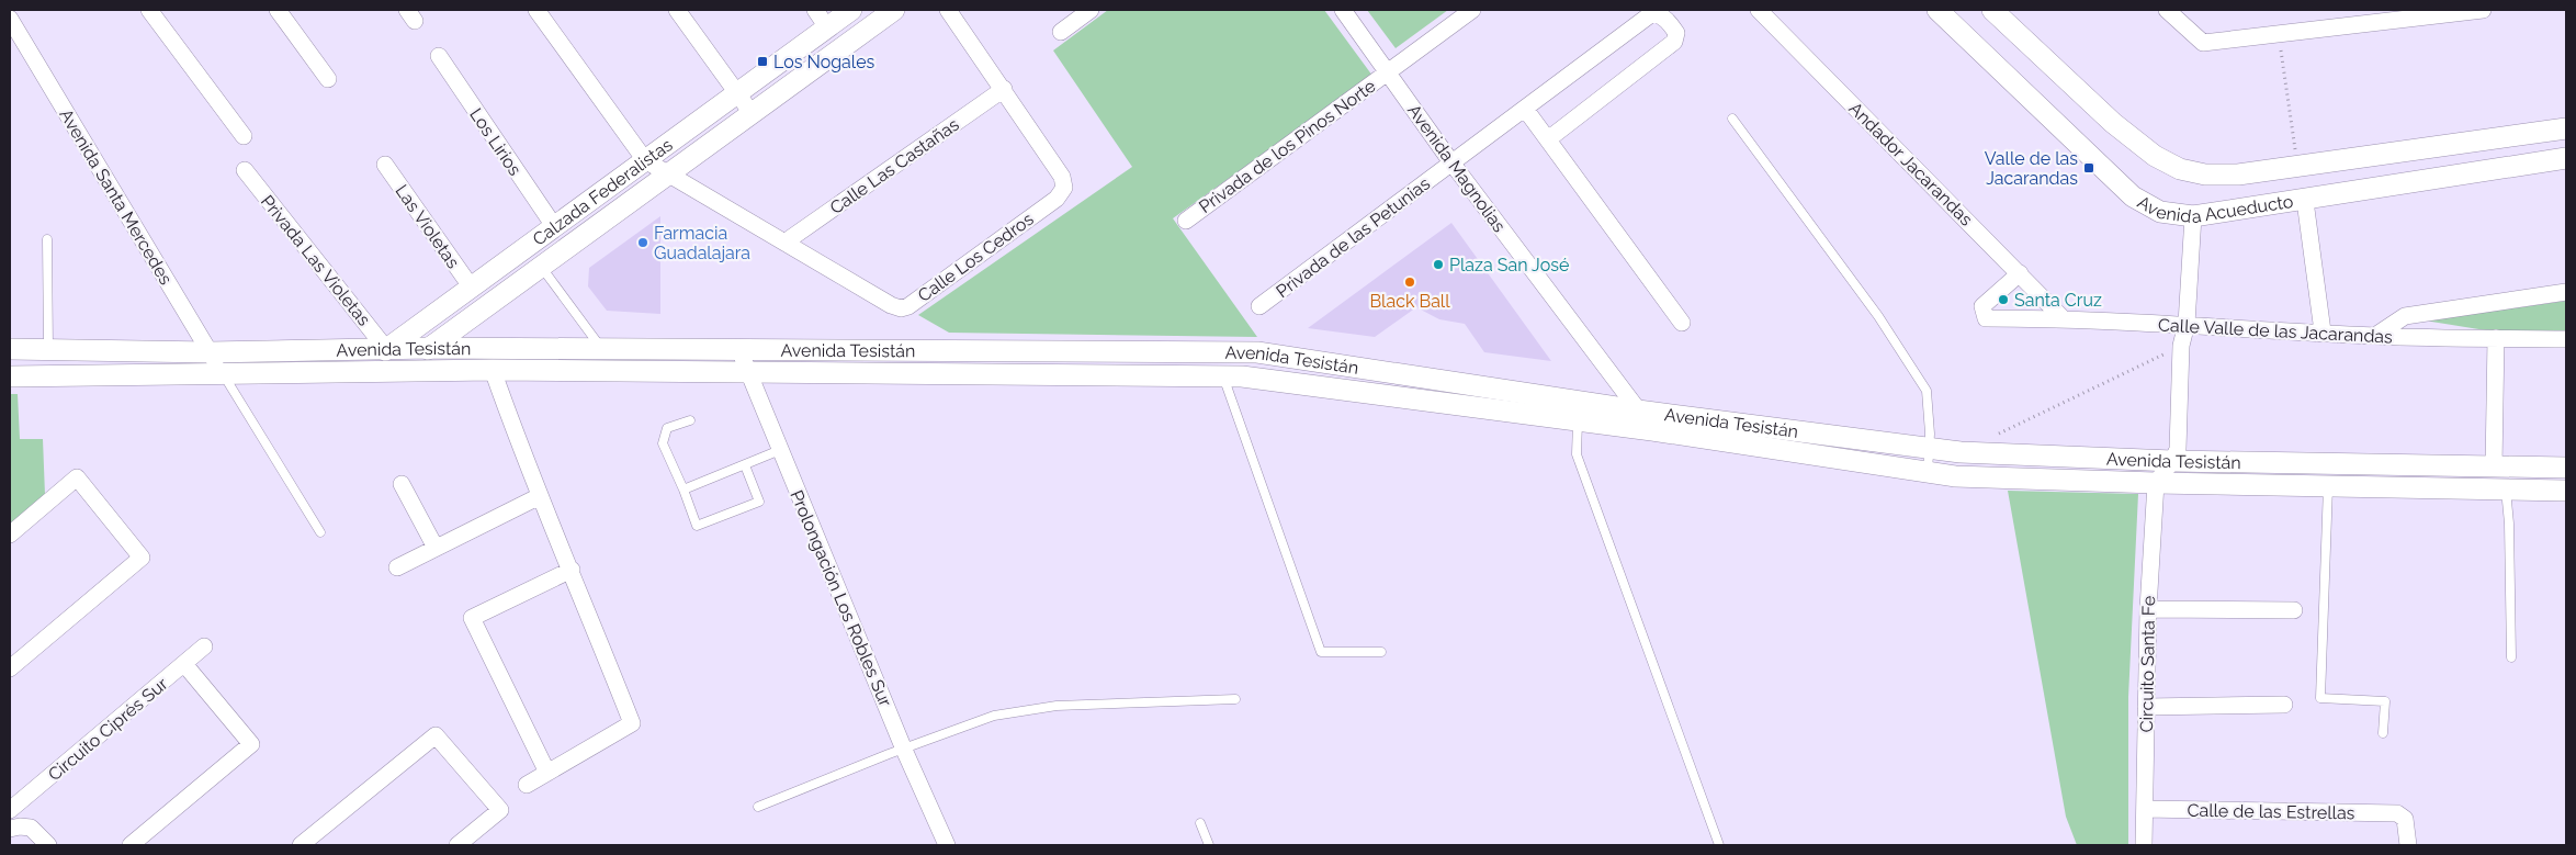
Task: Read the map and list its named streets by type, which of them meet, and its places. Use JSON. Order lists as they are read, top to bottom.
{
  "streets": {
    "street": [
      "Los Lirios",
      "Privada de los Pinos Norte",
      "Andador Jacarandas",
      "Calle Las Castañas",
      "Avenida Magnolias",
      "Calzada Federalistas",
      "Avenida Santa Mercedes",
      "Avenida Acueducto",
      "Las Violetas",
      "Privada de las Petunias",
      "Calle Los Cedros",
      "Privada Las Violetas",
      "Calle Valle de las Jacarandas",
      "Avenida Tesistán",
      "Prolongación Los Robles Sur",
      "Circuito Santa Fe",
      "Circuito Ciprés Sur",
      "Calle de las Estrellas"
    ]
  },
  "crossings": [
    ["Los Lirios", "Calzada Federalistas"],
    ["Privada de los Pinos Norte", "Avenida Magnolias"],
    ["Andador Jacarandas", "Calle Valle de las Jacarandas"],
    ["Calle Las Castañas", "Calle Los Cedros"],
    ["Avenida Magnolias", "Privada de las Petunias"],
    ["Avenida Magnolias", "Avenida Tesistán"],
    ["Calzada Federalistas", "Las Violetas"],
    ["Calzada Federalistas", "Calle Los Cedros"],
    ["Calzada Federalistas", "Privada Las Violetas"],
    ["Calzada Federalistas", "Avenida Tesistán"],
    ["Avenida Santa Mercedes", "Avenida Tesistán"],
    ["Privada Las Violetas", "Avenida Tesistán"],
    ["Avenida Tesistán", "Prolongación Los Robles Sur"],
    ["Avenida Tesistán", "Circuito Santa Fe"],
    ["Circuito Santa Fe", "Calle de las Estrellas"]
  ],
  "places": {
    "transit": ["Los Nogales", "Valle de las Jacarandas"],
    "other": [
      "Farmacia Guadalajara",
      "Plaza San José",
      "Black Ball",
      "Santa Cruz"
    ]
  }
}
